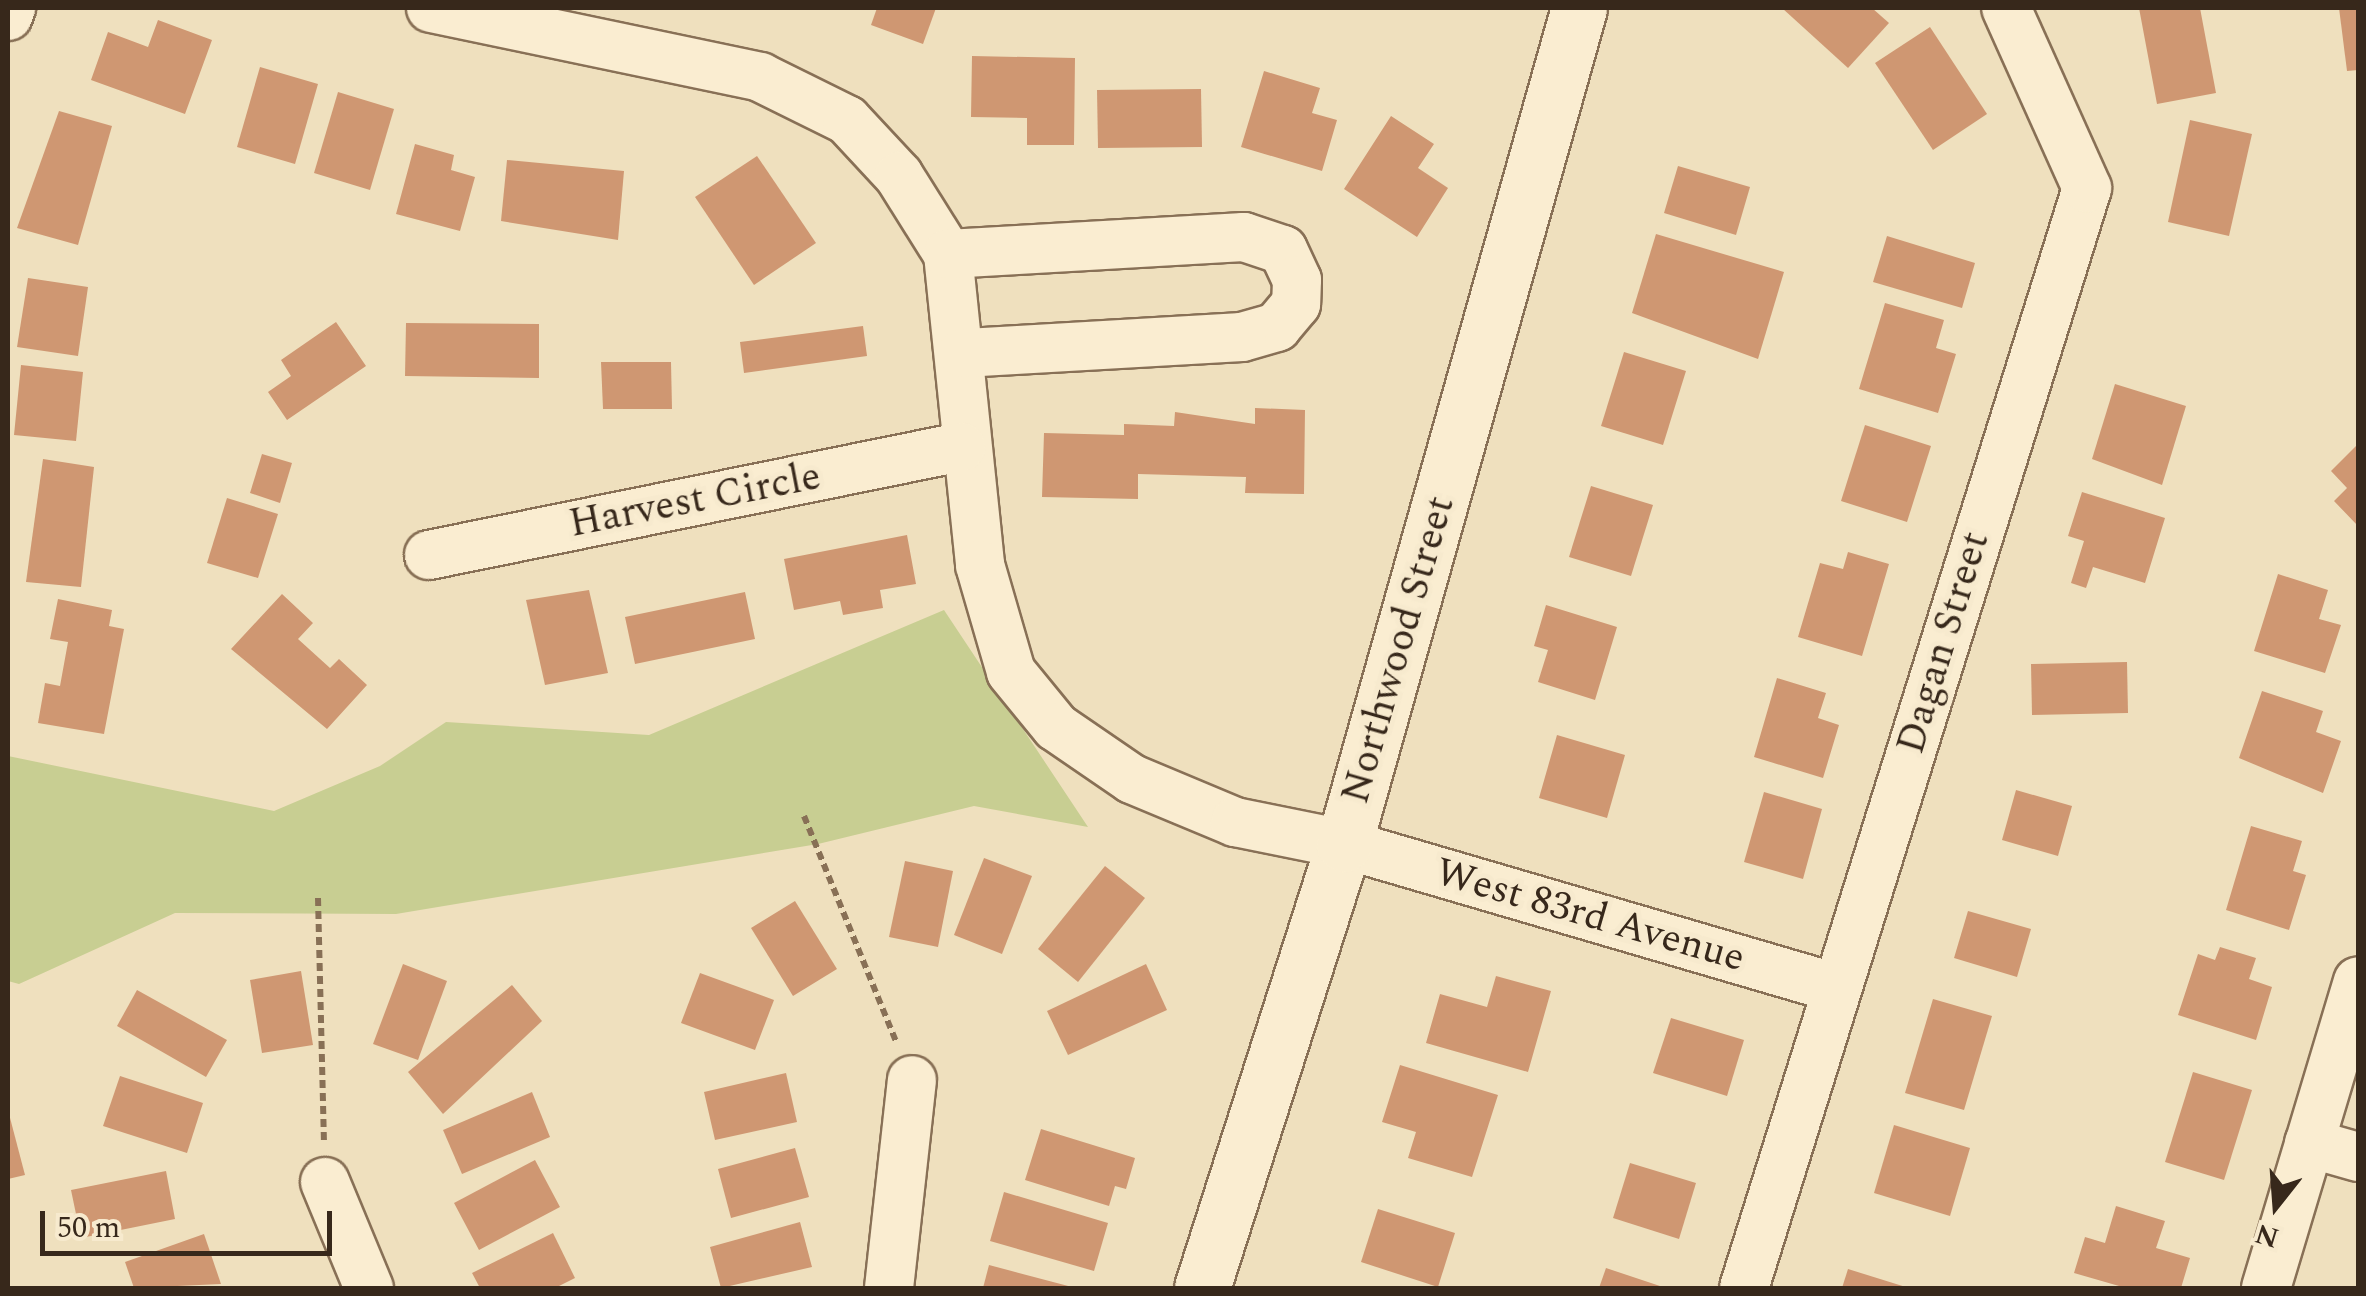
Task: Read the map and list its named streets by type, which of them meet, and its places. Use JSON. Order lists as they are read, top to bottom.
{
  "streets": {
    "street": [
      "Harvest Circle",
      "Dagan Street",
      "Northwood Street",
      "West 83rd Avenue"
    ]
  },
  "crossings": [
    ["Harvest Circle", "West 83rd Avenue"],
    ["Dagan Street", "West 83rd Avenue"],
    ["Northwood Street", "West 83rd Avenue"]
  ],
  "scale_bar": "50 m",
  "north": "bottom"
}
